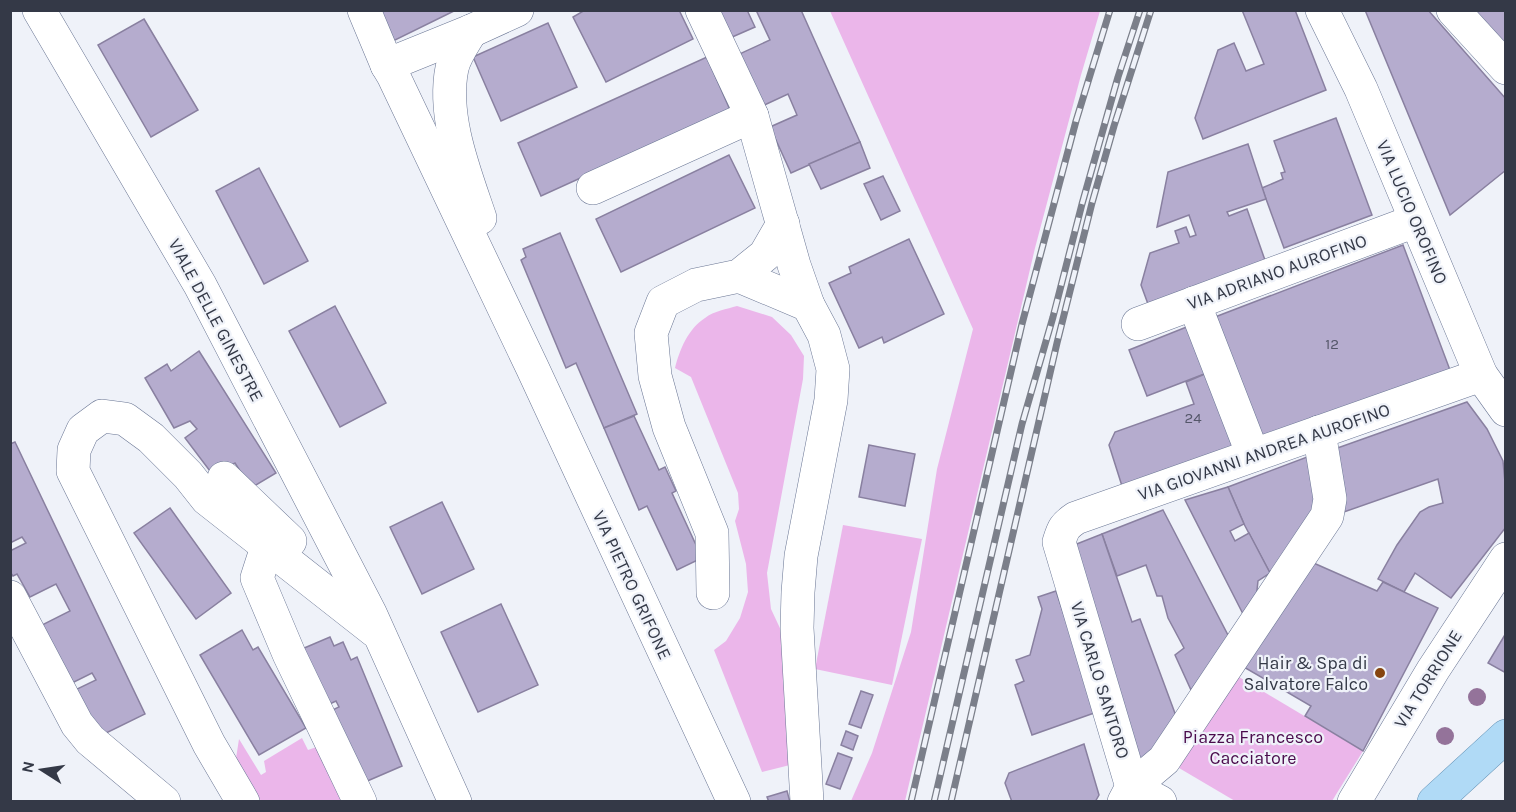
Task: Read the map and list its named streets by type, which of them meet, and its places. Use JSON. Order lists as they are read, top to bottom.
{
  "streets": {
    "street": [
      "VIA LUCIO OROFINO",
      "VIA ADRIANO AUROFINO",
      "VIALE DELLE GINESTRE",
      "VIA GIOVANNI ANDREA AUROFINO",
      "VIA PIETRO GRIFONE",
      "VIA TORRIONE",
      "VIA CARLO SANTORO"
    ]
  },
  "crossings": [
    ["VIA LUCIO OROFINO", "VIA ADRIANO AUROFINO"],
    ["VIA LUCIO OROFINO", "VIA GIOVANNI ANDREA AUROFINO"],
    ["VIA GIOVANNI ANDREA AUROFINO", "VIA CARLO SANTORO"]
  ],
  "parks": ["Piazza Francesco Cacciatore"],
  "places": ["Hair & Spa di Salvatore Falco"],
  "house_numbers": ["12", "24"],
  "north": "left"
}
